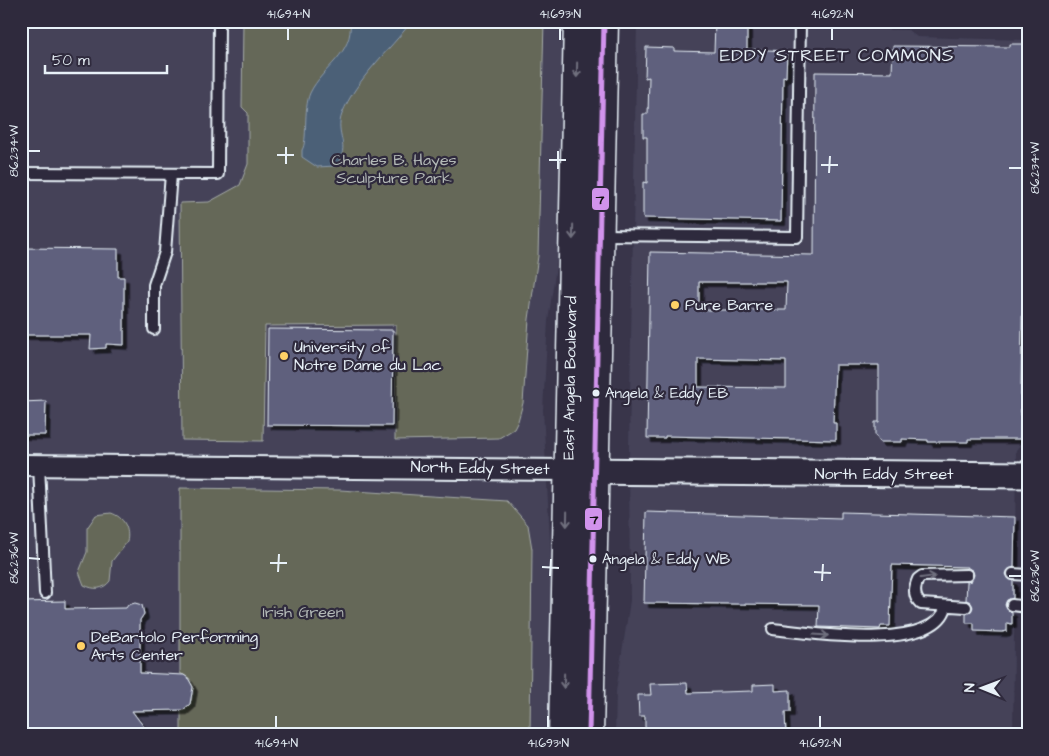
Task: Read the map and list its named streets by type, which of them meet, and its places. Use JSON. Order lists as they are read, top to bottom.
{
  "streets": {
    "main road": ["East Angela Boulevard"],
    "street": ["North Eddy Street"]
  },
  "crossings": [
    ["East Angela Boulevard", "North Eddy Street"]
  ],
  "districts": ["EDDY STREET COMMONS"],
  "parks": ["Charles B. Hayes Sculpture Park", "Irish Green"],
  "places": [
    "Pure Barre",
    "University of Notre Dame du Lac",
    "Angela & Eddy EB",
    "Angela & Eddy WB",
    "DeBartolo Performing Arts Center"
  ],
  "lines": ["transit line 7"],
  "scale_bar": "50 m",
  "north": "left",
  "coordinates": [
    "41.694°N",
    "41.693°N",
    "41.692°N",
    "86.234°W",
    "86.236°W"
  ]
}
